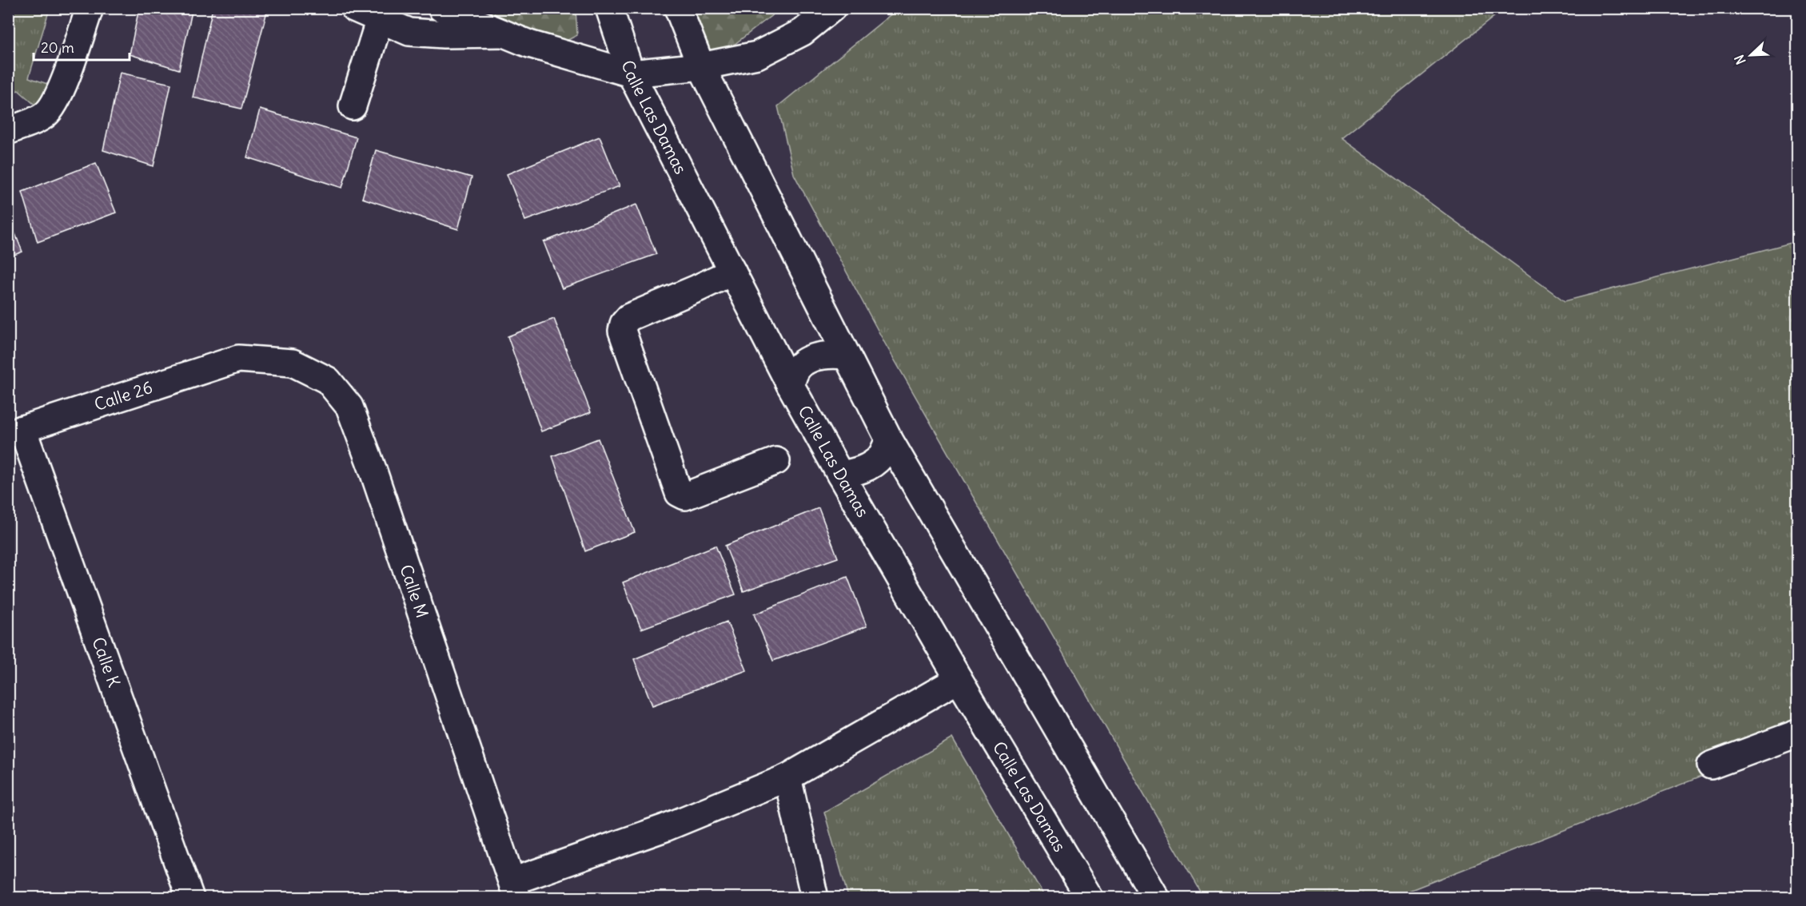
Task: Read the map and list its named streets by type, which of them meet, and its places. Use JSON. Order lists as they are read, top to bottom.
{
  "streets": {
    "street": [
      "Calle Las Damas",
      "Calle 26",
      "Calle M",
      "Calle K"
    ]
  },
  "crossings": [
    ["Calle 26", "Calle M"],
    ["Calle 26", "Calle K"]
  ],
  "scale_bar": "20 m",
  "north": "bottom left"
}
